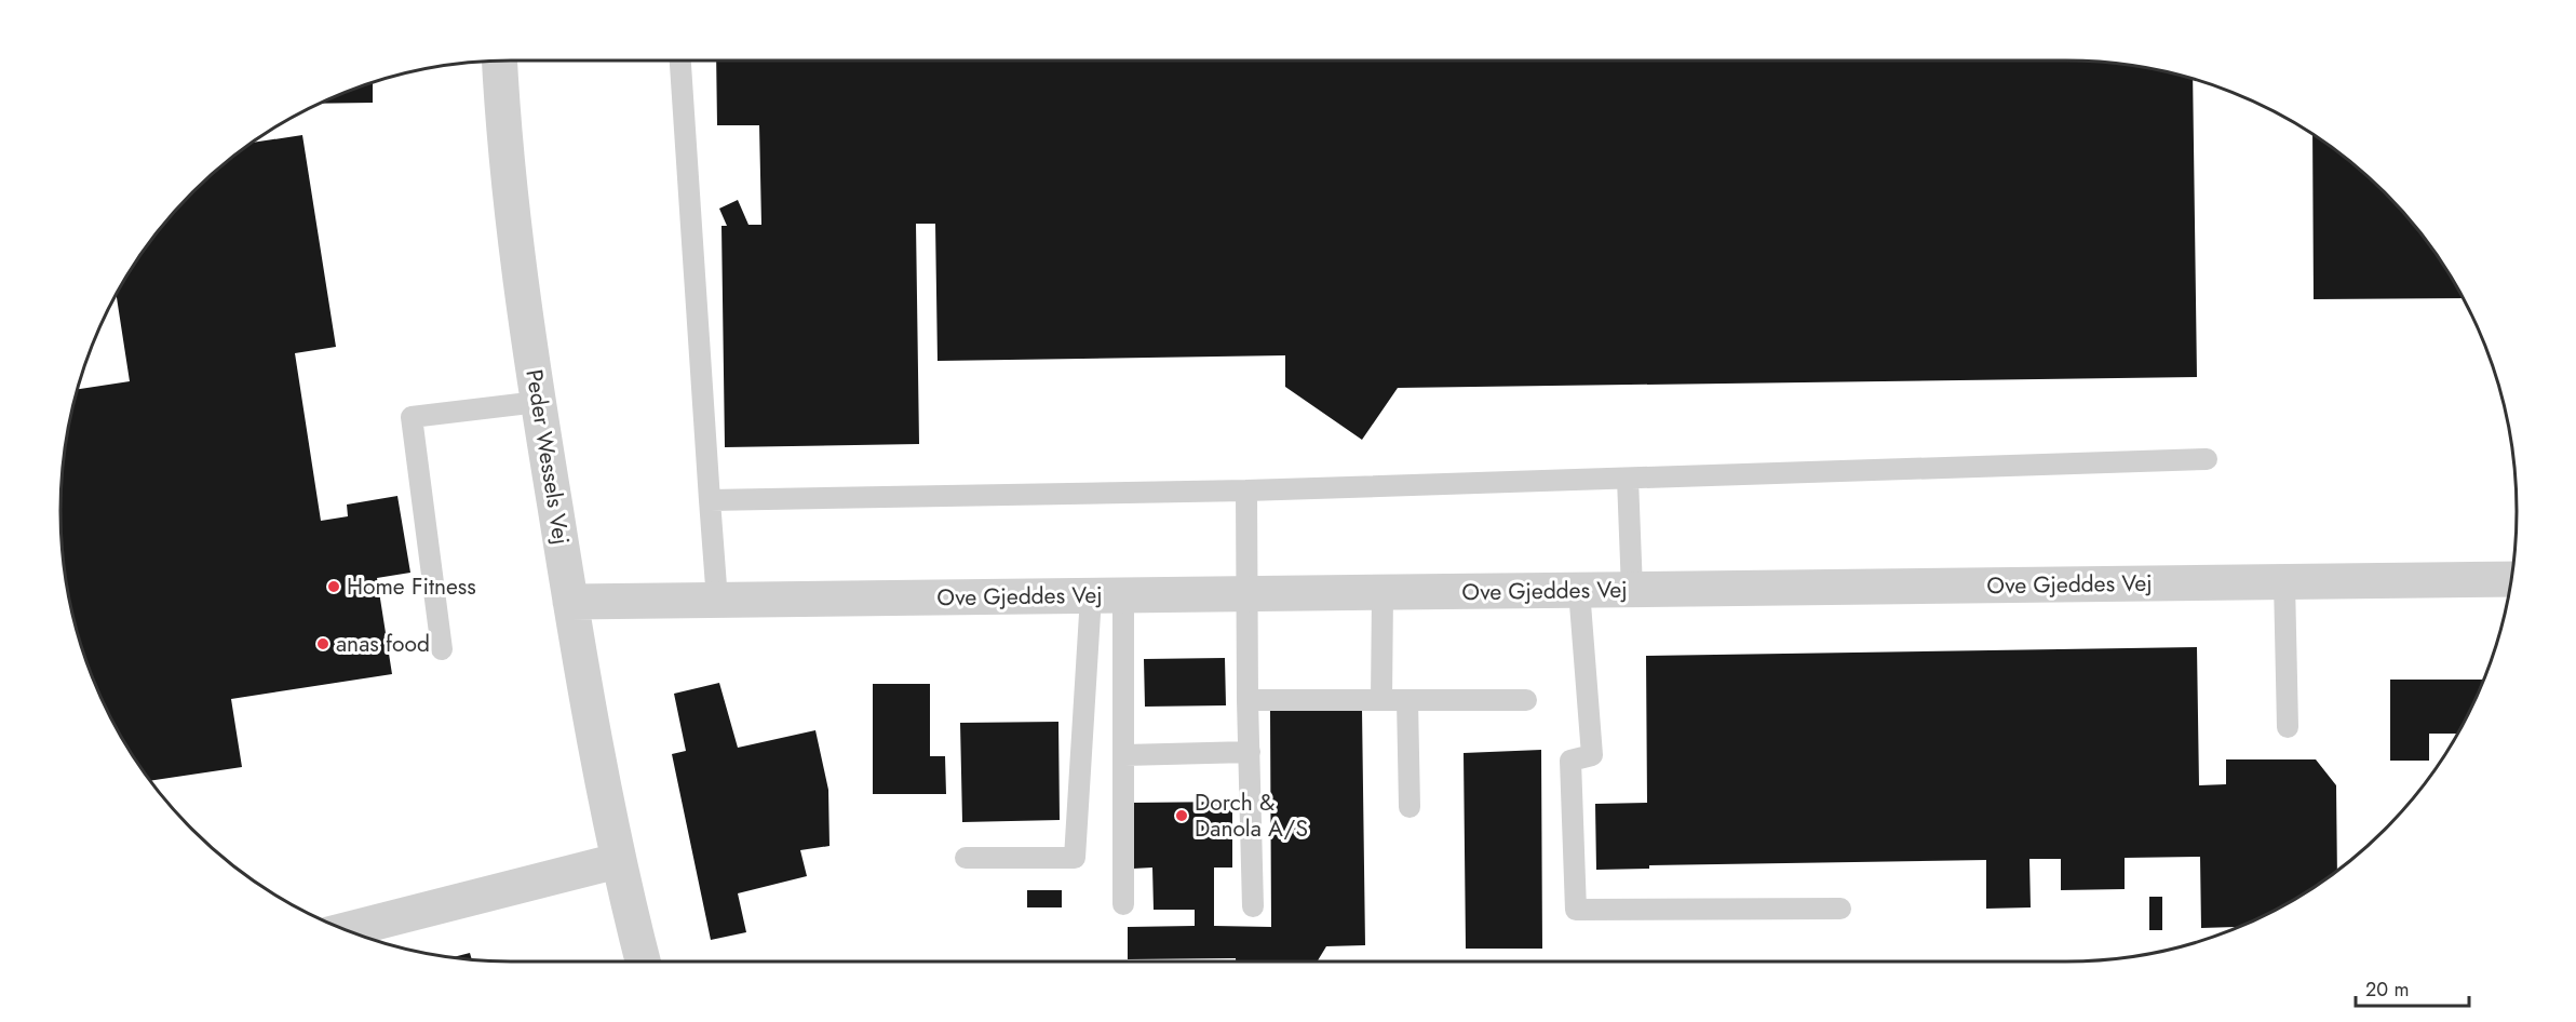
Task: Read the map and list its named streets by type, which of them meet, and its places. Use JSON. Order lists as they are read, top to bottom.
{
  "streets": {
    "street": ["Peder Wessels Vej", "Ove Gjeddes Vej"]
  },
  "crossings": [
    ["Peder Wessels Vej", "Ove Gjeddes Vej"]
  ],
  "places": ["Home Fitness", "anas food", "Dorch & Danola A/S"],
  "scale_bar": "20 m"
}
